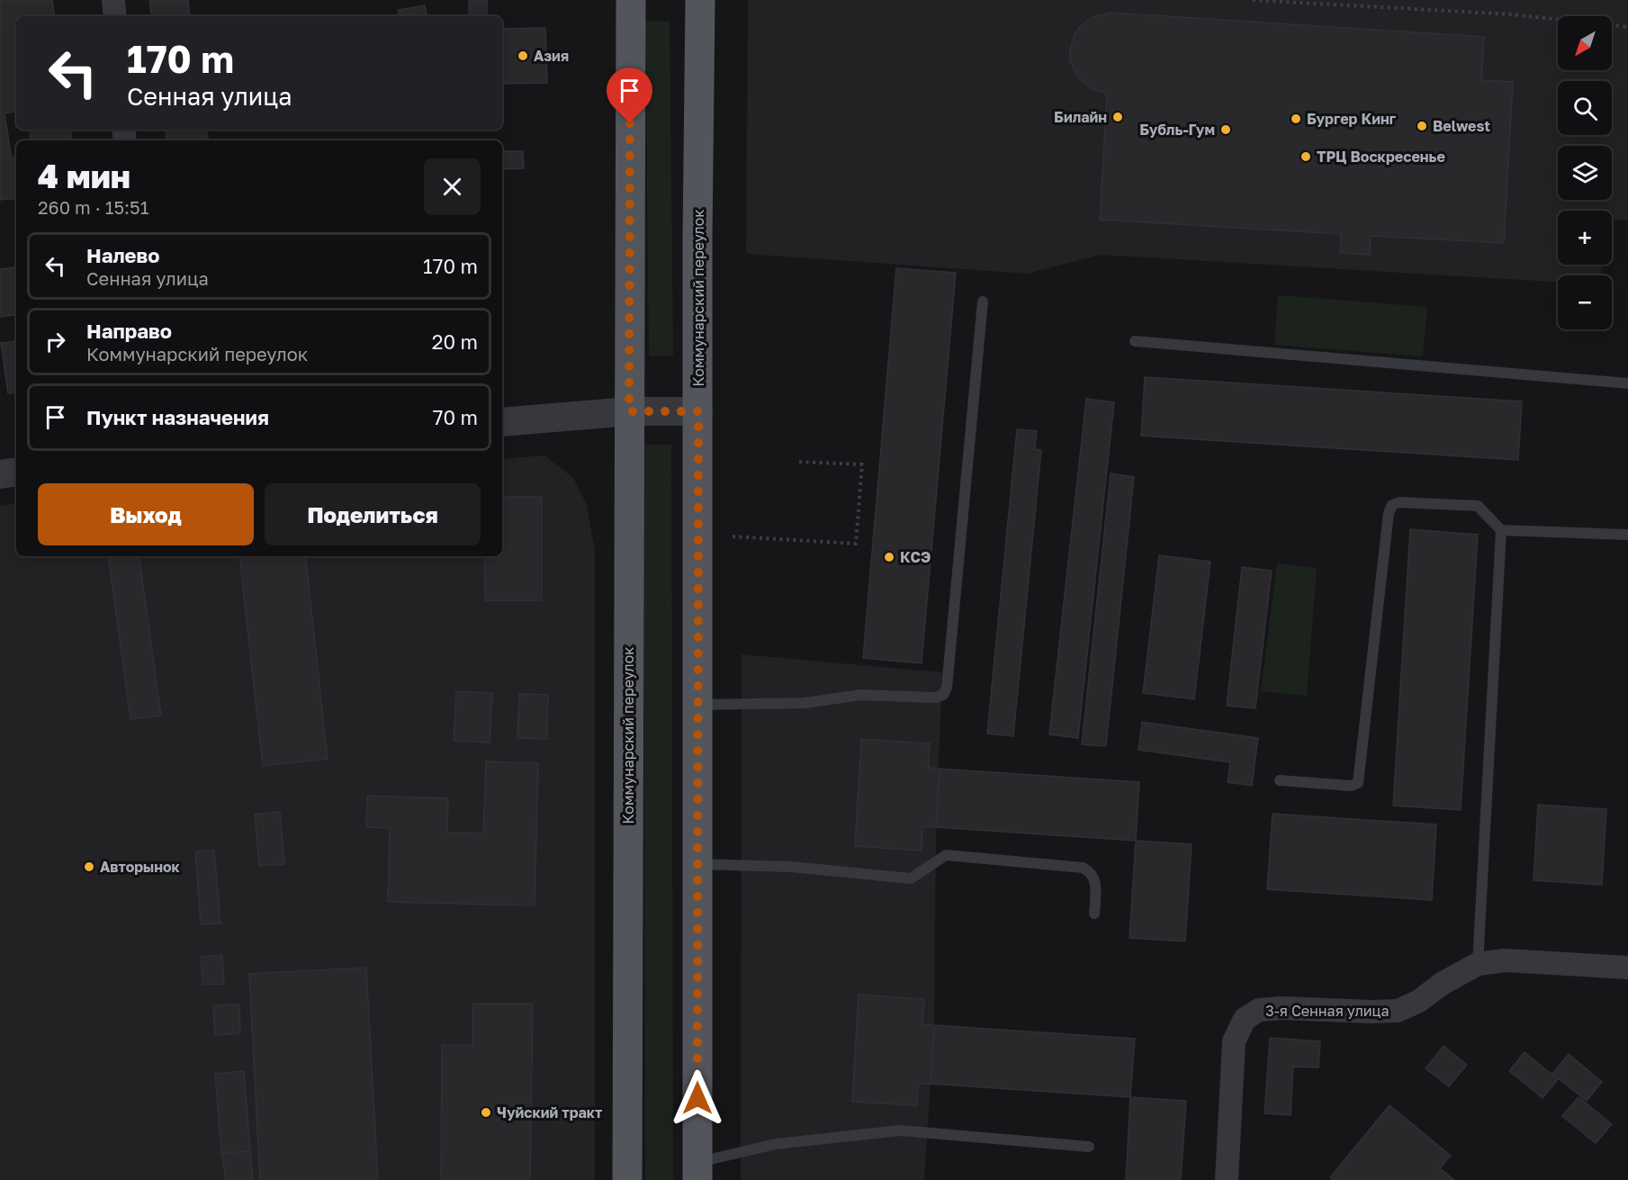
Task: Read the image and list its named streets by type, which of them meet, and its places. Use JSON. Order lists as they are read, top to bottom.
{
  "streets": {
    "main road": ["Коммунарский переулок"],
    "street": ["3-я Сенная улица"]
  },
  "places": [
    "Азия",
    "Билайн",
    "Бургер Кинг",
    "Belwest",
    "Бубль-Гум",
    "ТРЦ Воскресенье",
    "КСЭ",
    "Авторынок",
    "Чуйский тракт"
  ],
  "north": "bottom left",
  "page": {
    "map_buttons": ["+", "−"],
    "turn": ["170 m", "Сенная улица"],
    "heading": ["4 мин", "260 m · 15:51"],
    "list": [
      {
        "name": "Налево",
        "note": "Сенная улица",
        "value": "170 m"
      },
      {
        "name": "Направо",
        "note": "Коммунарский переулок",
        "value": "20 m"
      },
      {
        "name": "Пункт назначения",
        "value": "70 m"
      }
    ],
    "buttons": ["Выход", "Поделиться"]
  }
}
